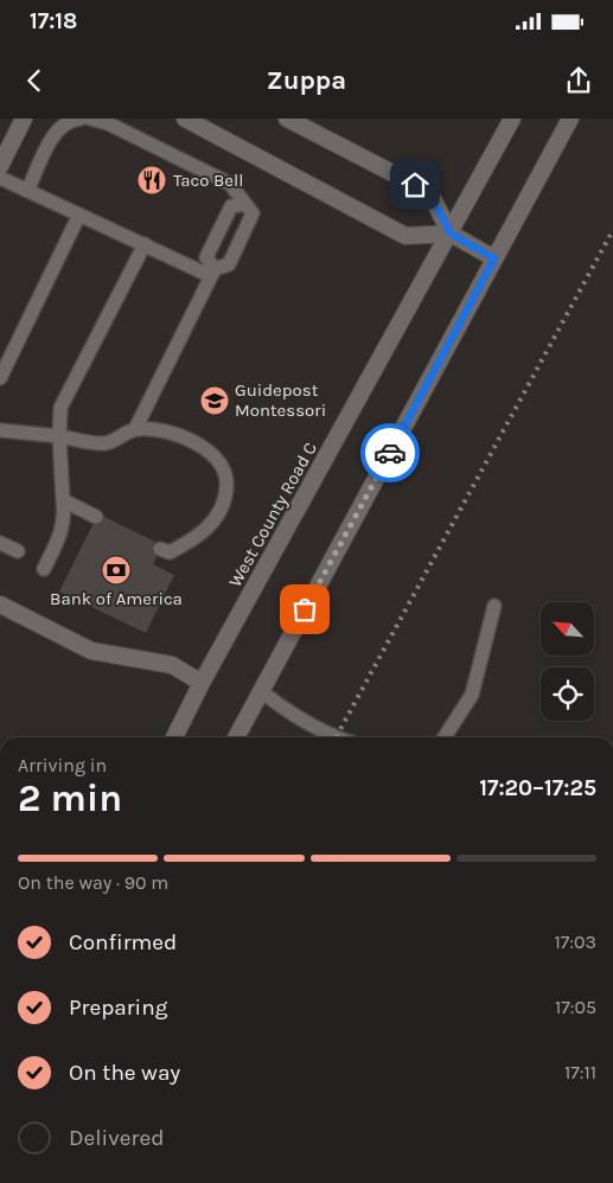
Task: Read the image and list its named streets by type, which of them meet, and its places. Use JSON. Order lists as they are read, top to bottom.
{
  "streets": {
    "main road": ["West County Road C"]
  },
  "places": {
    "restaurant": ["Taco Bell"],
    "school or university": ["Guidepost Montessori"],
    "bank": ["Bank of America"]
  },
  "north": "top left",
  "page": {
    "status": "17:18",
    "header": "Zuppa",
    "heading": ["2 min", "Arriving in", "17:20–17:25"],
    "bar": "On the way · 90 m",
    "list": [
      ["Confirmed", "17:03"],
      ["Preparing", "17:05"],
      ["On the way", "17:11"],
      "Delivered"
    ]
  }
}
